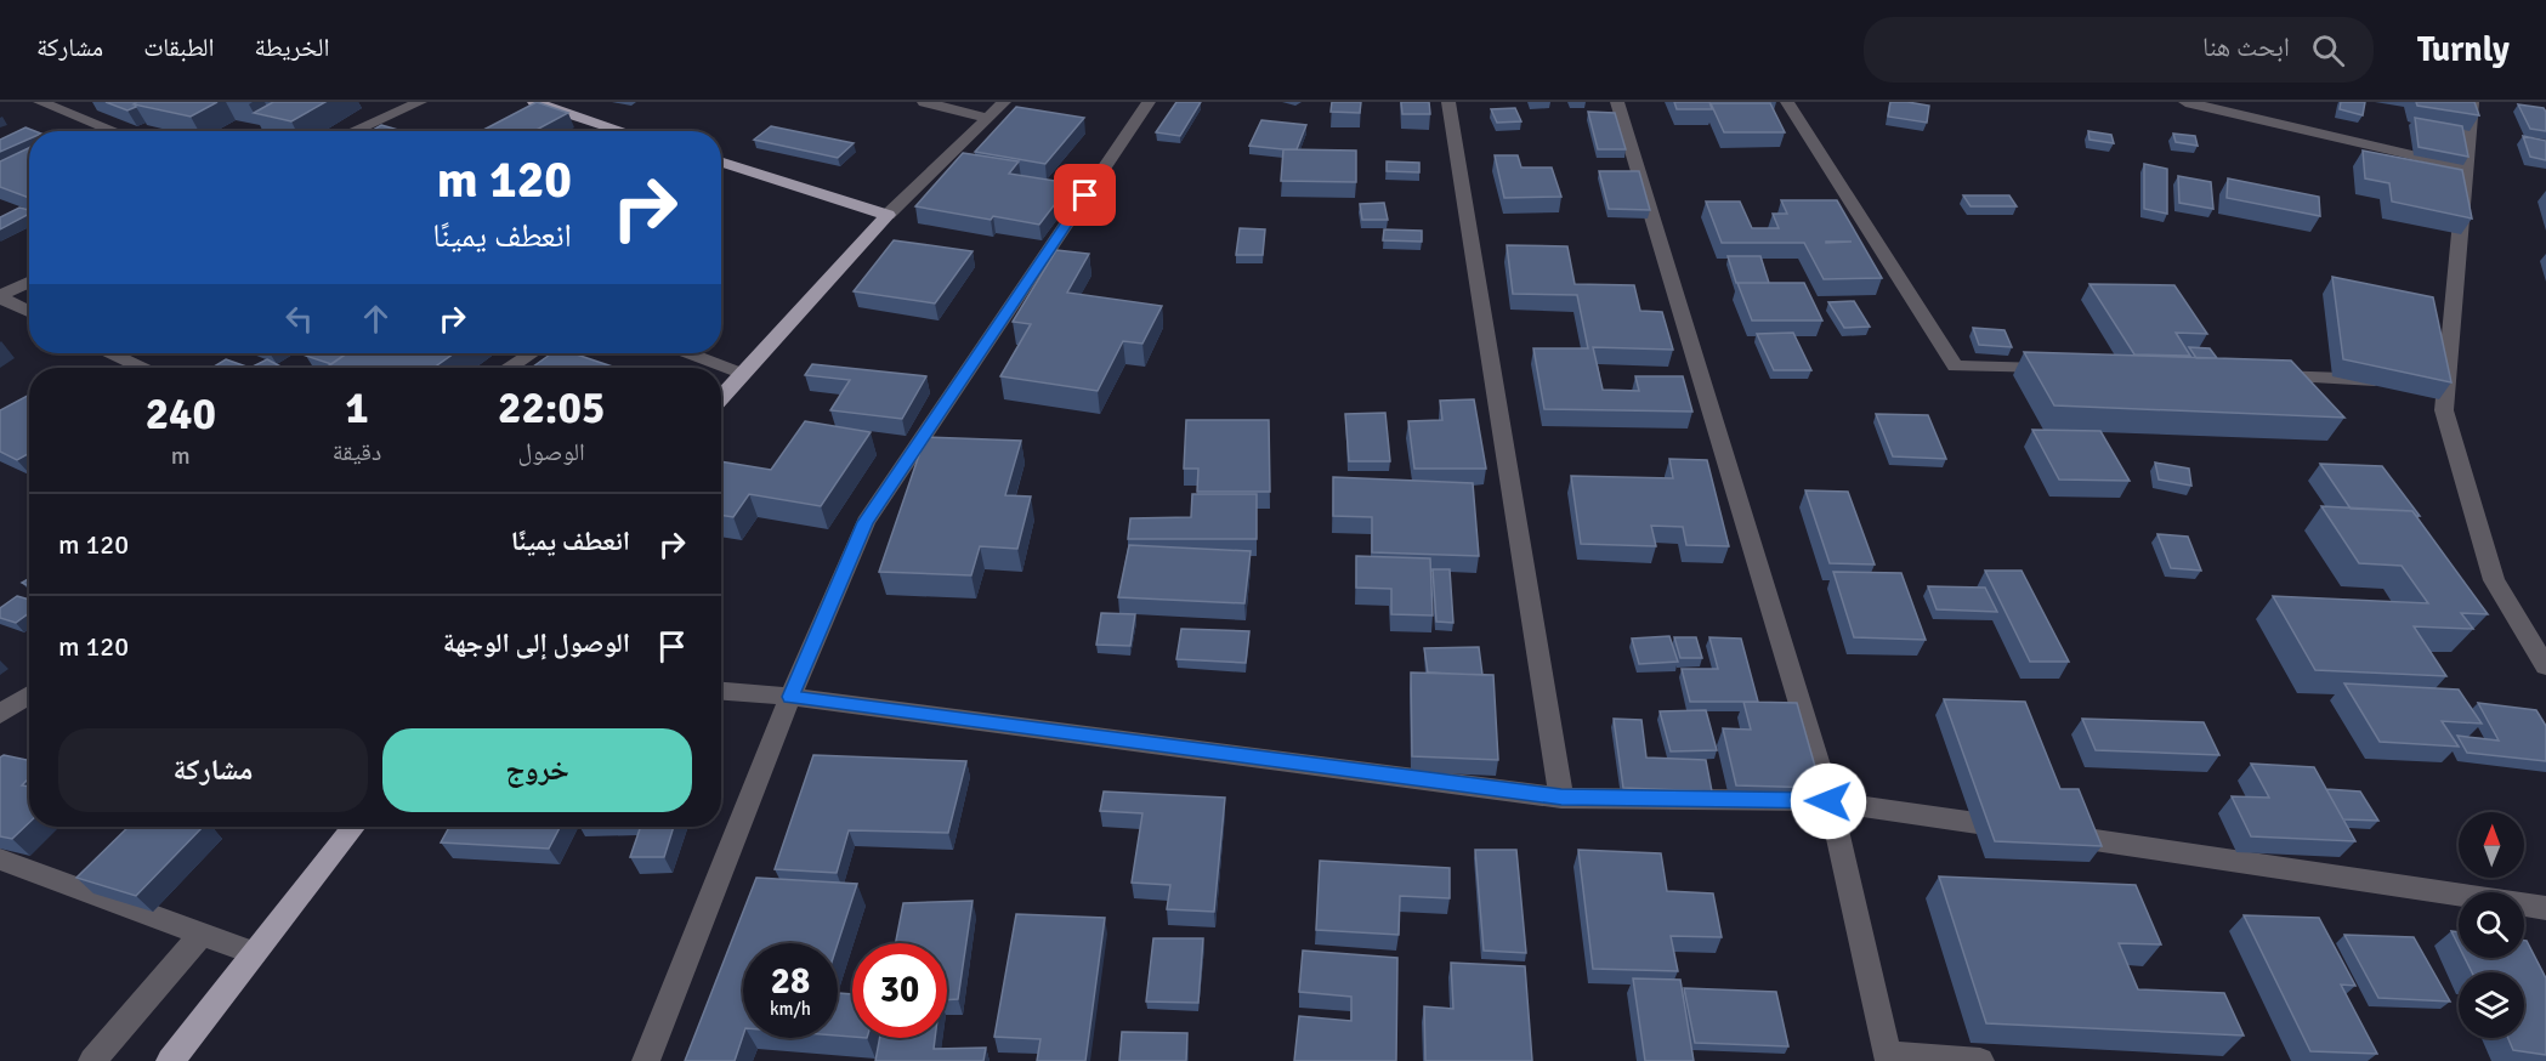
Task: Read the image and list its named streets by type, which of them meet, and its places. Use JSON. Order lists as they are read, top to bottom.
{
  "north": "top",
  "page": {
    "header": "Turnly",
    "search": "ابحث هنا",
    "nav": ["الخريطة", "الطبقات", "مشاركة"],
    "turn": ["120 m", "انعطف يمينًا"],
    "eta": [
      "22:05",
      "الوصول",
      "1",
      "دقيقة",
      "240",
      "m"
    ],
    "list": [
      {
        "name": "انعطف يمينًا",
        "value": "120 m"
      },
      {
        "name": "الوصول إلى الوجهة",
        "value": "120 m"
      }
    ],
    "buttons": ["خروج", "مشاركة"],
    "speed": "28 km/h",
    "limit": "30"
  }
}
